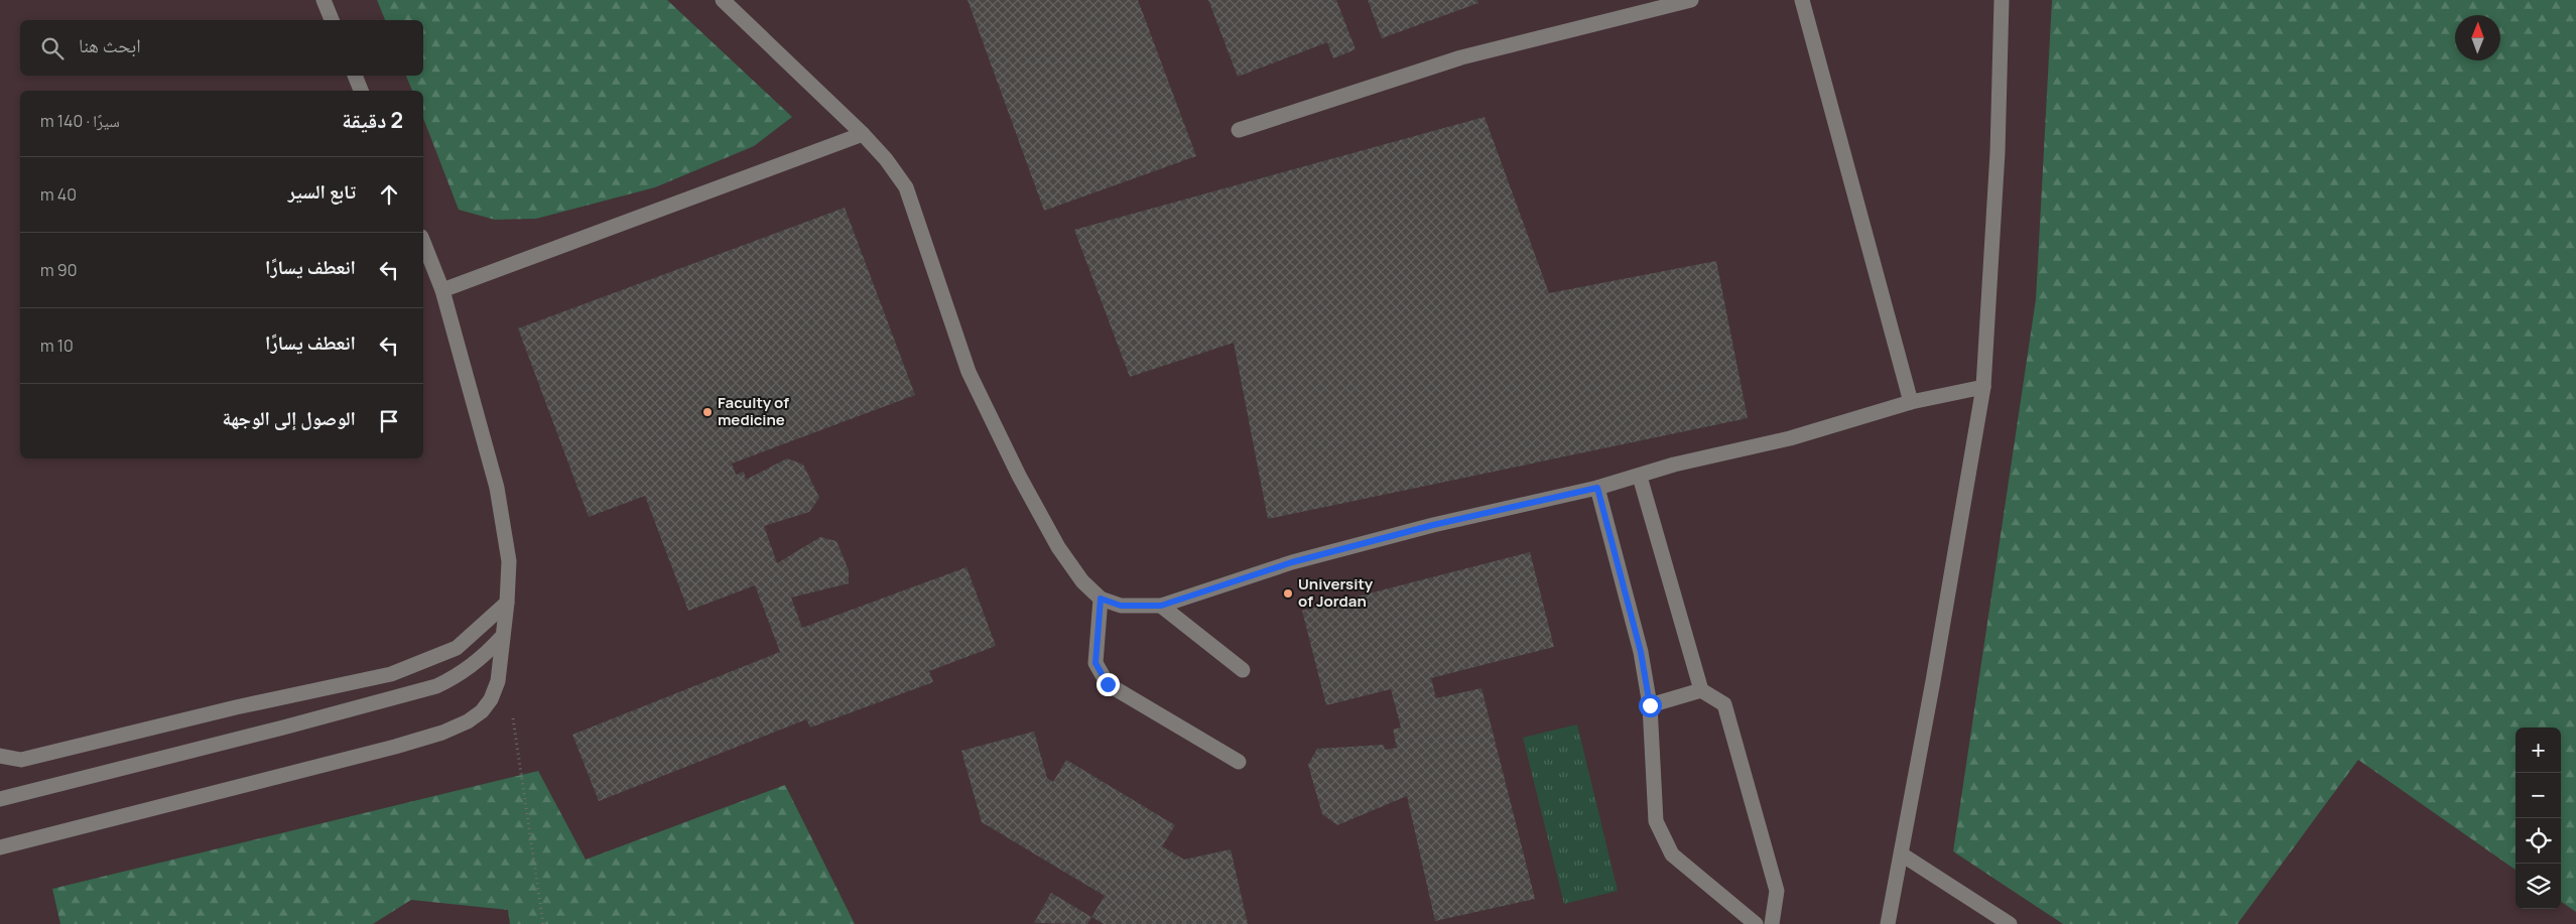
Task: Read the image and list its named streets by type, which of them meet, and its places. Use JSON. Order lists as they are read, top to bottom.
{
  "places": ["Faculty of medicine", "University of Jordan"],
  "north": "top",
  "page": {
    "search": "ابحث هنا",
    "heading": ["2 دقيقة", "سيرًا · 140 m"],
    "list": [
      ["تابع السير", "40 m"],
      ["انعطف يسارًا", "90 m"],
      ["انعطف يسارًا", "10 m"],
      "الوصول إلى الوجهة"
    ],
    "map_buttons": ["+", "−"]
  }
}
